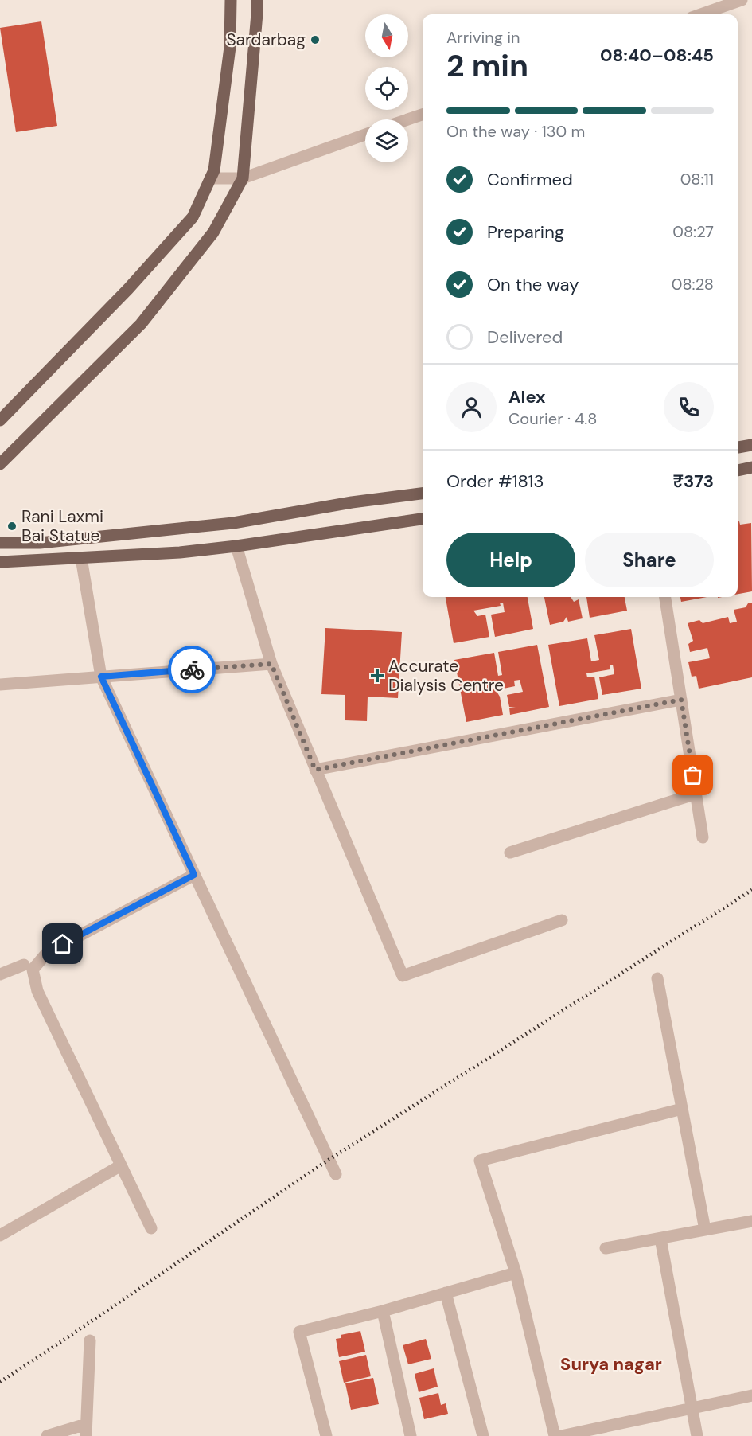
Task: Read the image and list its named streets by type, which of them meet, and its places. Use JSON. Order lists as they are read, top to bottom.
{
  "districts": ["Surya nagar"],
  "places": {
    "other": ["Sardarbag", "Rani Laxmi Bai Statue"],
    "health": ["Accurate Dialysis Centre"]
  },
  "north": "bottom",
  "page": {
    "heading": ["2 min", "Arriving in", "08:40–08:45"],
    "panel": [
      "Alex",
      "Courier · 4.8",
      "Order #1813",
      "₹373"
    ],
    "bar": "On the way · 130 m",
    "list": [
      ["Confirmed", "08:11"],
      ["Preparing", "08:27"],
      ["On the way", "08:28"],
      "Delivered"
    ],
    "buttons": ["Help", "Share"]
  }
}
